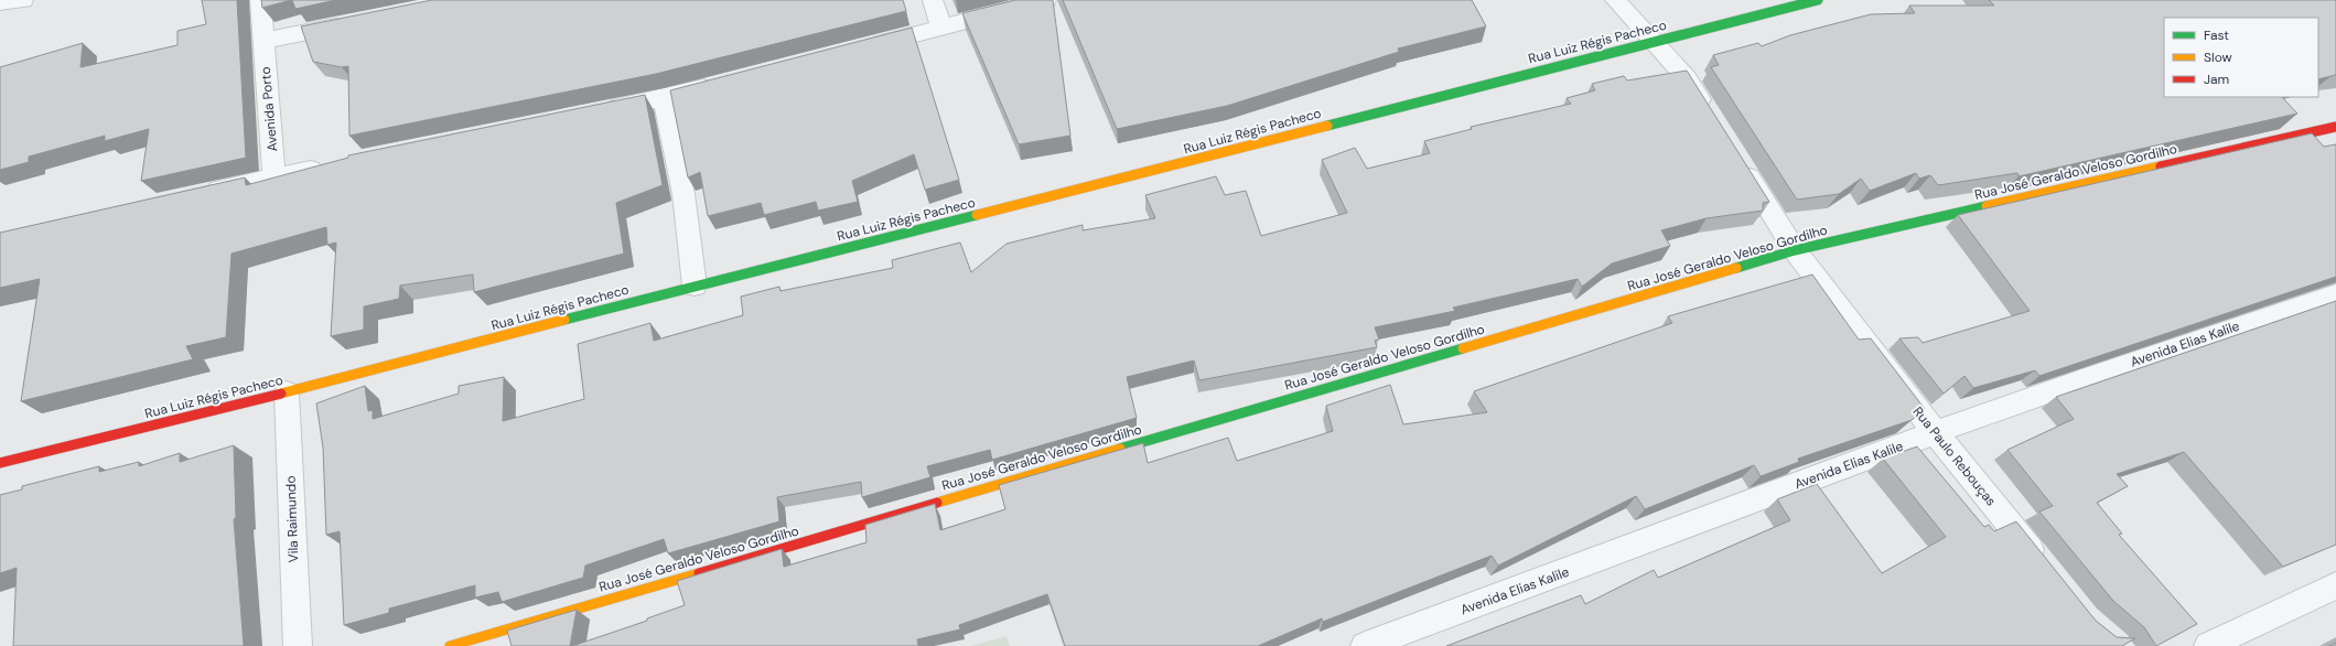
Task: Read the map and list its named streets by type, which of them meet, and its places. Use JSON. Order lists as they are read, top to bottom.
{
  "streets": {
    "street": [
      "Rua Luiz Régis Pacheco",
      "Avenida Porto",
      "Rua José Geraldo Veloso Gordilho",
      "Avenida Elias Kalile",
      "Rua Paulo Rebouças",
      "Vila Raimundo"
    ]
  },
  "crossings": [
    ["Rua Luiz Régis Pacheco", "Vila Raimundo"],
    ["Rua José Geraldo Veloso Gordilho", "Rua Paulo Rebouças"],
    ["Avenida Elias Kalile", "Rua Paulo Rebouças"]
  ],
  "legend": ["Fast", "Slow", "Jam"]
}
